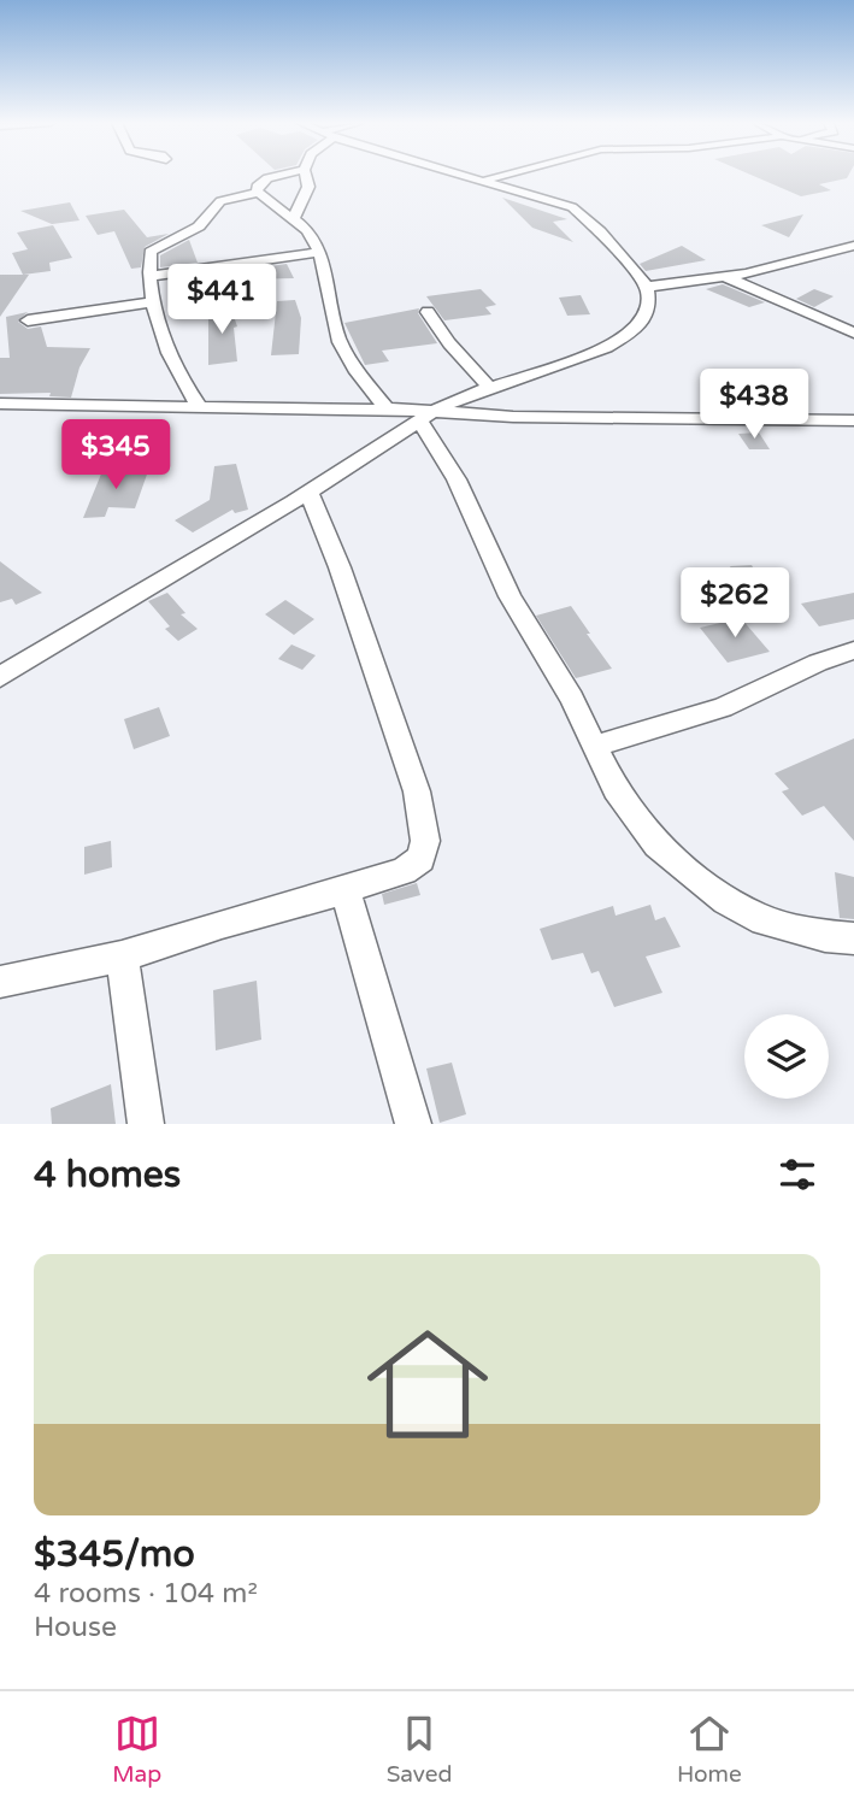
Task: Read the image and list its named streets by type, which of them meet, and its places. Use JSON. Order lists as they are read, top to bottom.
{
  "page": {
    "price": [
      "$441",
      "$438",
      "$345",
      "$262"
    ],
    "heading": "4 homes",
    "list": [
      {
        "name": "$345/mo",
        "note": "4 rooms · 104 m² · House"
      }
    ],
    "tabs": ["Map", "Saved", "Home"]
  }
}
